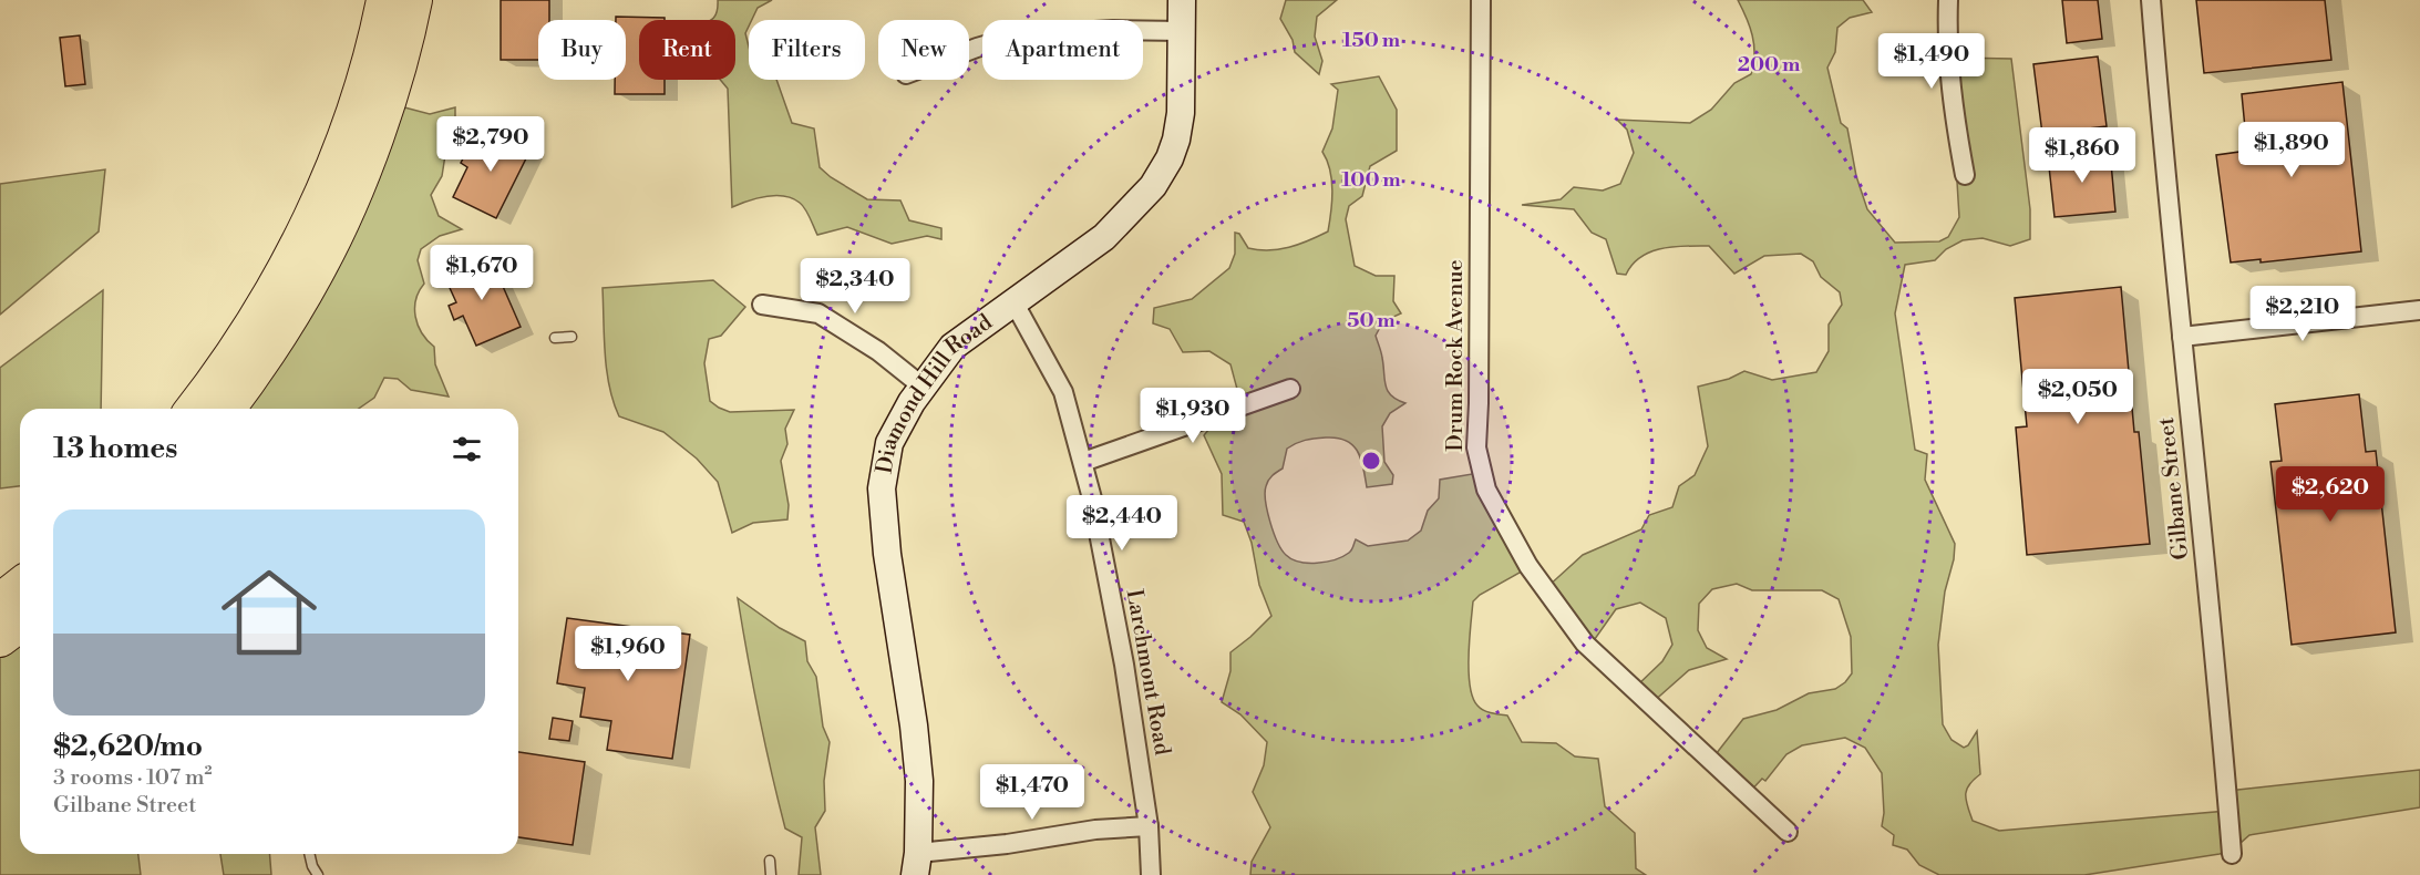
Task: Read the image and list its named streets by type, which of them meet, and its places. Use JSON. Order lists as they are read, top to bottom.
{
  "streets": {
    "street": [
      "Drum Rock Avenue",
      "Diamond Hill Road",
      "Gilbane Street",
      "Larchmont Road"
    ]
  },
  "crossings": [
    ["Diamond Hill Road", "Larchmont Road"]
  ],
  "page": {
    "chip": [
      "Buy",
      "Rent",
      "Filters",
      "New",
      "Apartment"
    ],
    "price": [
      "$1,490",
      "$2,790",
      "$1,890",
      "$1,860",
      "$1,670",
      "$2,340",
      "$2,210",
      "$2,050",
      "$1,930",
      "$2,620",
      "$2,440",
      "$1,960",
      "$1,470"
    ],
    "heading": "13 homes",
    "list": [
      {
        "name": "$2,620/mo",
        "note": "3 rooms · 107 m² · Gilbane Street"
      }
    ]
  },
  "rings": [
    "150 m",
    "200 m",
    "100 m",
    "50 m"
  ]
}
